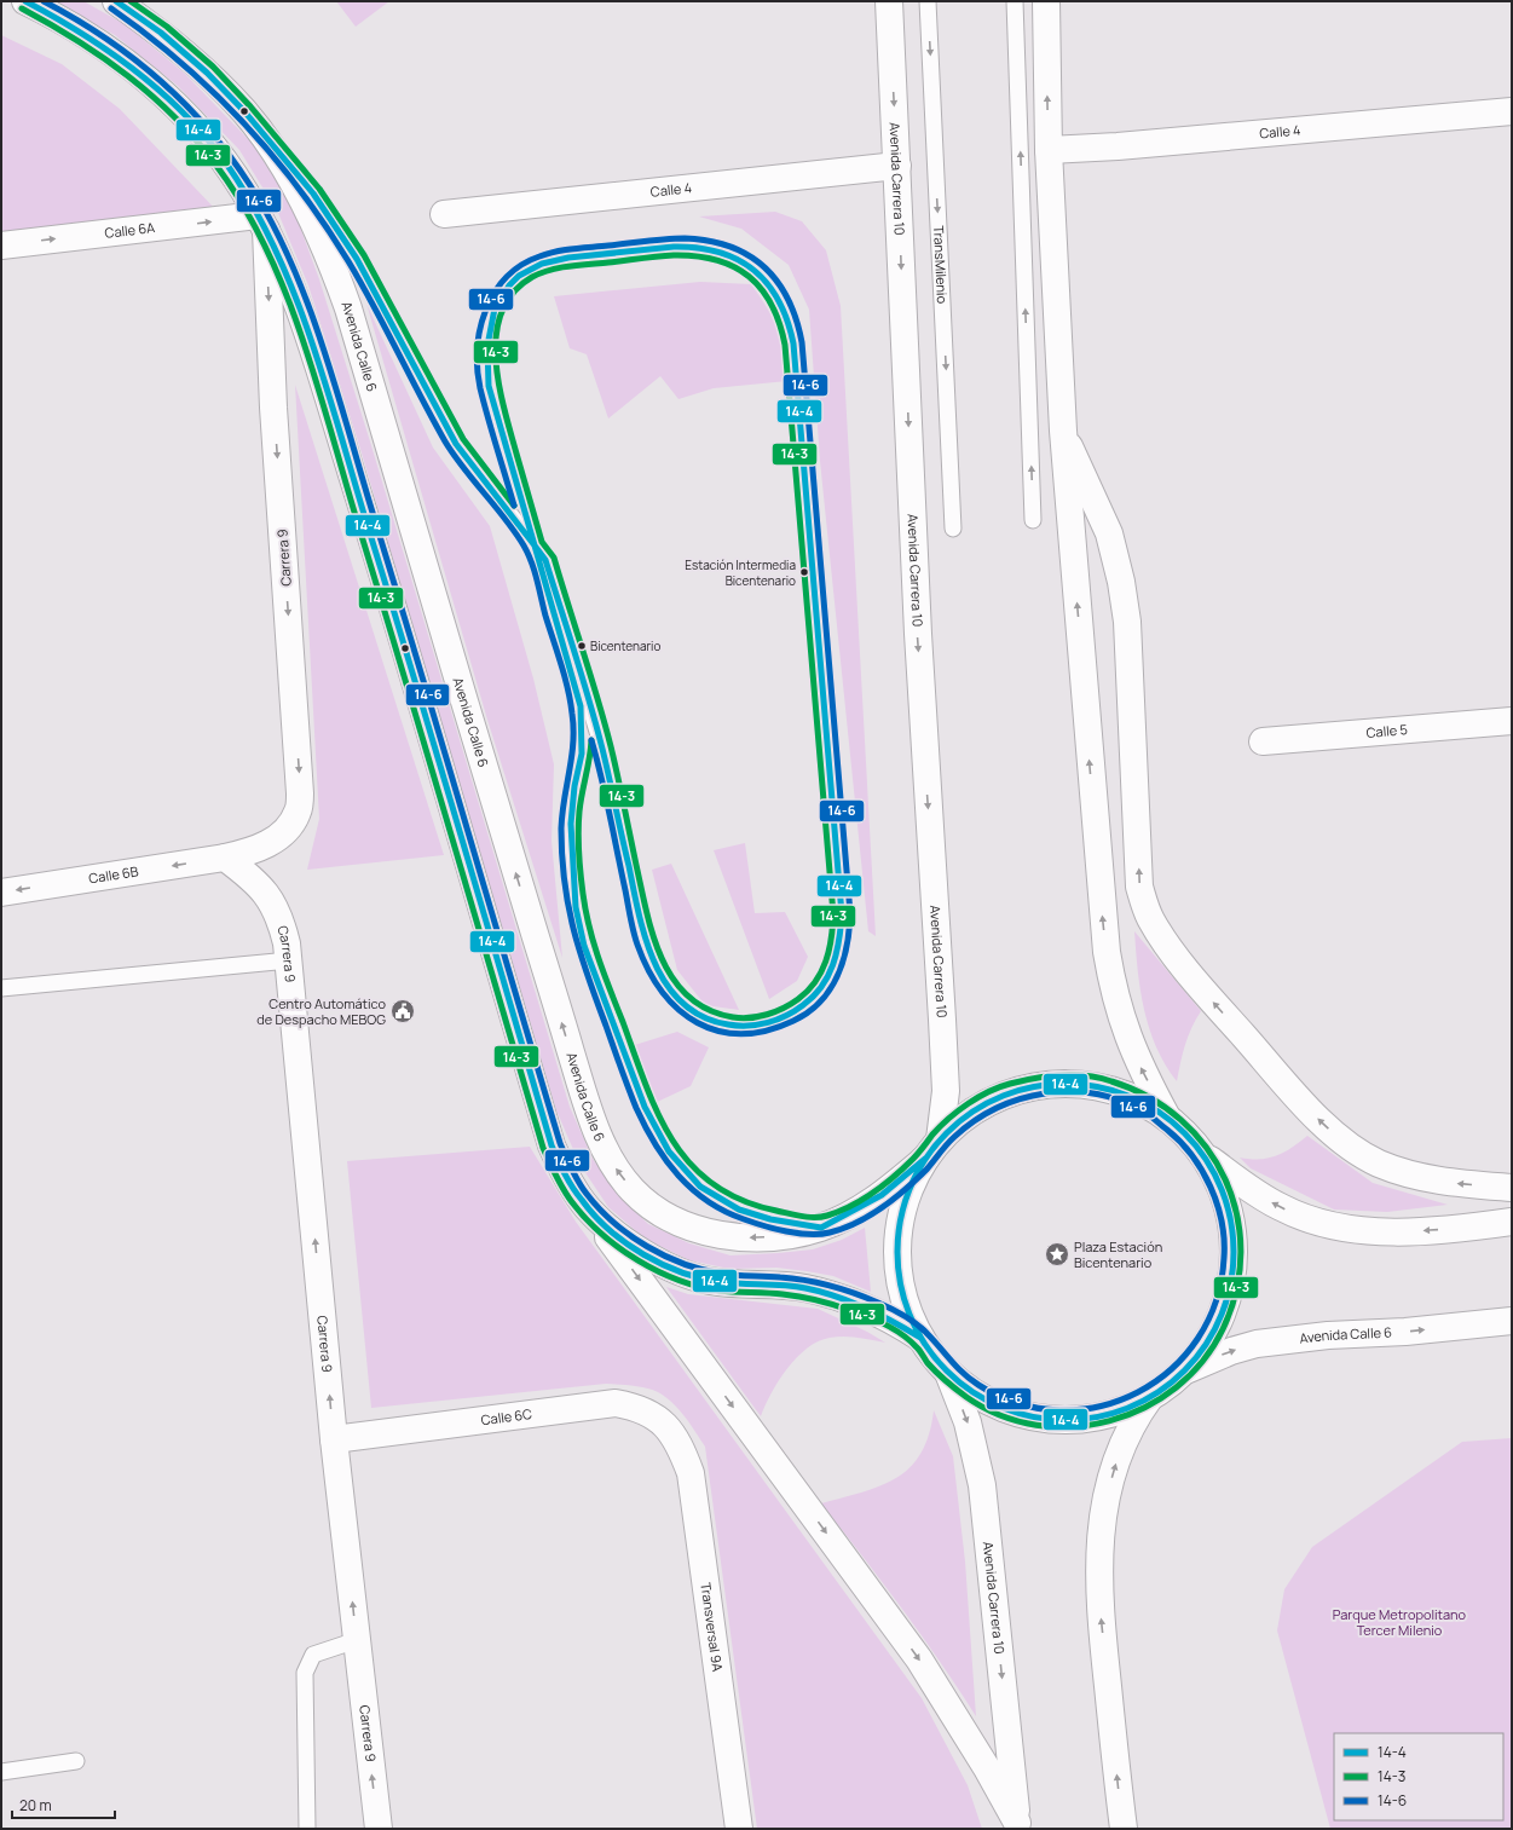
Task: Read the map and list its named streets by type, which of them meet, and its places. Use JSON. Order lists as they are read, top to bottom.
{
  "streets": {
    "main road": [
      "Calle 4",
      "Avenida Carrera 10",
      "Calle 6A",
      "Avenida Calle 6",
      "Carrera 9",
      "Calle 5",
      "Calle 6B",
      "Calle 6C",
      "Transversal 9A"
    ],
    "lane": ["TransMilenio"]
  },
  "crossings": [
    ["Calle 4", "Avenida Carrera 10"],
    ["Avenida Carrera 10", "Avenida Calle 6"],
    ["Calle 6A", "Carrera 9"],
    ["Carrera 9", "Calle 6B"],
    ["Carrera 9", "Calle 6C"],
    ["Calle 6C", "Transversal 9A"]
  ],
  "one_way": ["Calle 6A", "Calle 6B"],
  "parks": ["Parque Metropolitano Tercer Milenio"],
  "places": {
    "other": ["Estación Intermedia Bicentenario", "Bicentenario"],
    "public building": ["Centro Automático de Despacho MEBOG"],
    "place": ["Plaza Estación Bicentenario"]
  },
  "lines": ["transit line 14-4", "transit line 14-3", "transit line 14-6"],
  "legend": ["14-4", "14-3", "14-6"],
  "scale_bar": "20 m"
}
